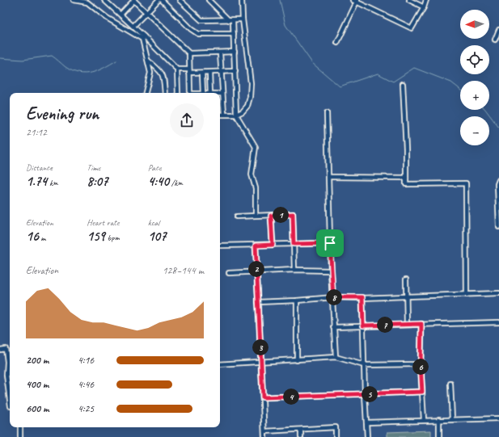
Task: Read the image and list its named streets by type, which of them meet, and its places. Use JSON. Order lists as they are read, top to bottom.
{
  "north": "left",
  "page": {
    "map_buttons": ["+", "−"],
    "heading": ["Evening run", "21:12"],
    "stats": [
      ["Distance", "1.74 km"],
      ["Time", "8:07"],
      ["Pace", "4:40 /km"],
      ["Elevation", "16 m"],
      ["Heart rate", "159 bpm"],
      ["kcal", "107"]
    ],
    "pins": [
      "1",
      "2",
      "8",
      "7",
      "3",
      "6",
      "5",
      "4"
    ],
    "chart": ["Elevation", "128–144 m"],
    "list": [
      {
        "name": "200 m",
        "note": "4:16"
      },
      {
        "name": "400 m",
        "note": "4:46"
      },
      {
        "name": "600 m",
        "note": "4:25"
      }
    ]
  }
}
